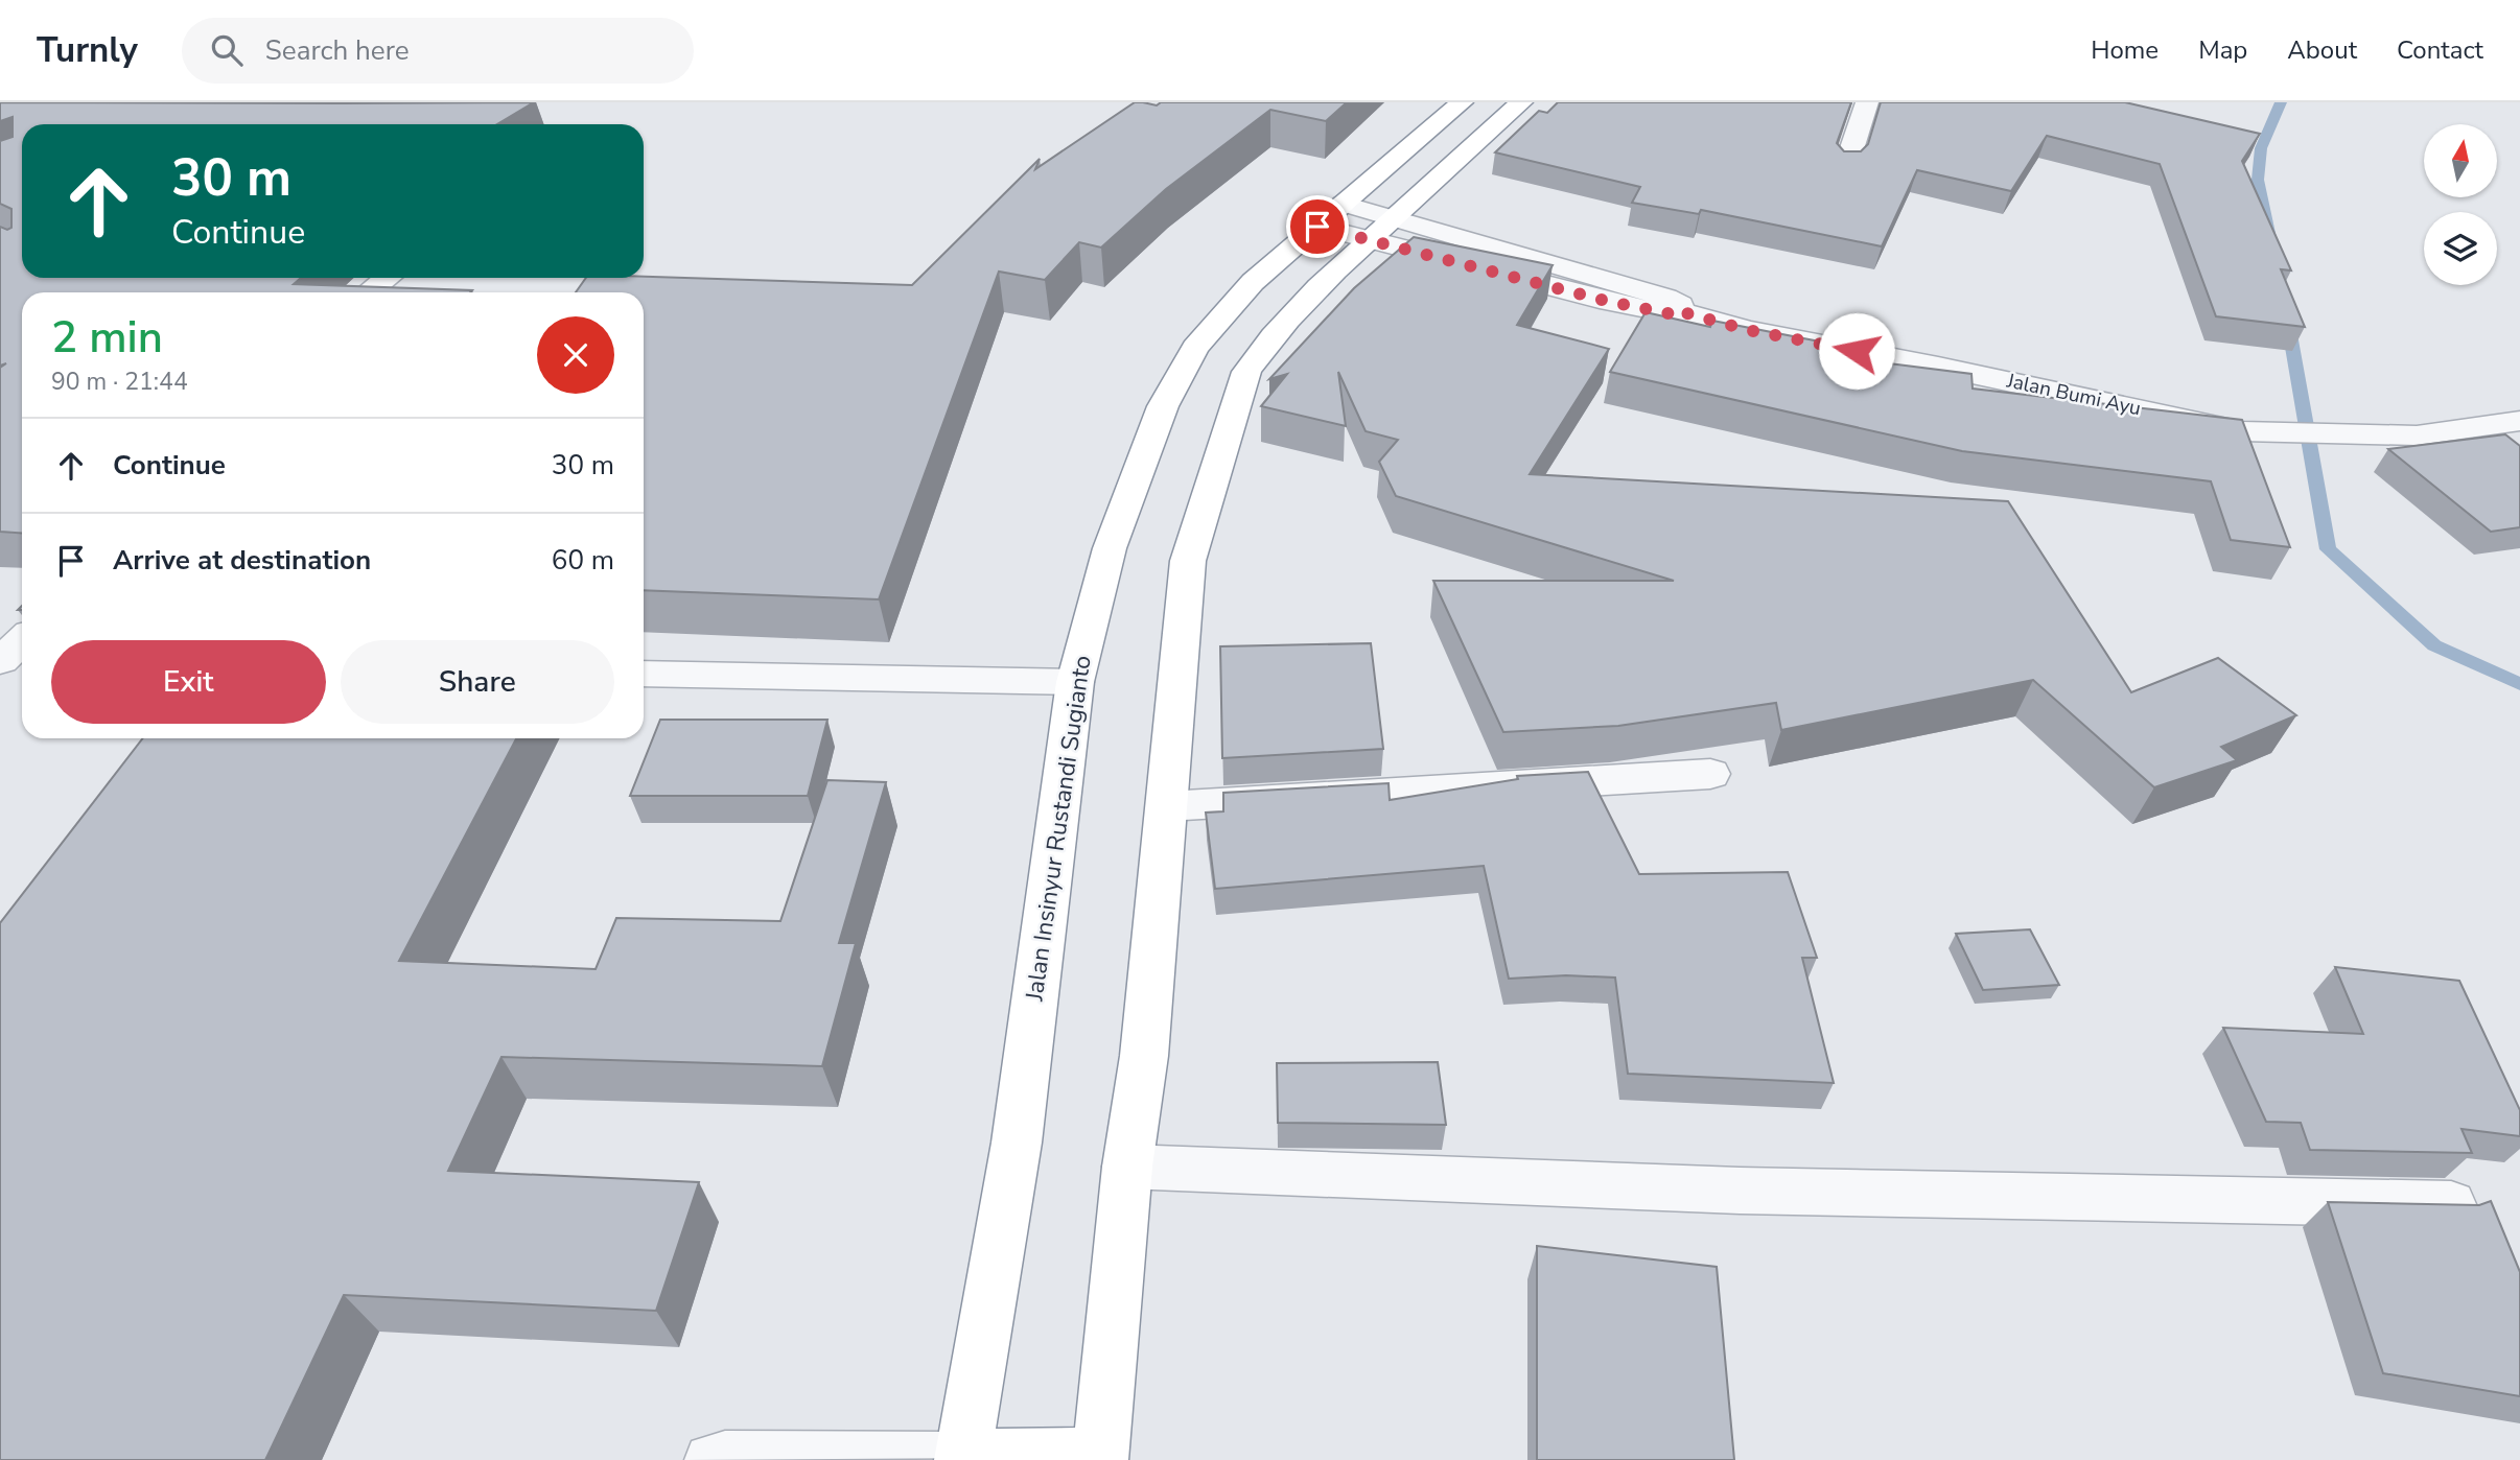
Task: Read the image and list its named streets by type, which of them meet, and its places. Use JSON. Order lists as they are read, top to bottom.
{
  "streets": {
    "highway": ["Jalan Insinyur Rustandi Sugianto"],
    "street": ["Jalan Bumi Ayu"]
  },
  "north": "top",
  "page": {
    "header": "Turnly",
    "search": "Search here",
    "nav": [
      "Home",
      "Map",
      "About",
      "Contact"
    ],
    "turn": ["30 m", "Continue"],
    "heading": ["2 min", "90 m · 21:44"],
    "list": [
      {
        "name": "Continue",
        "value": "30 m"
      },
      {
        "name": "Arrive at destination",
        "value": "60 m"
      }
    ],
    "buttons": ["Exit", "Share"]
  }
}
